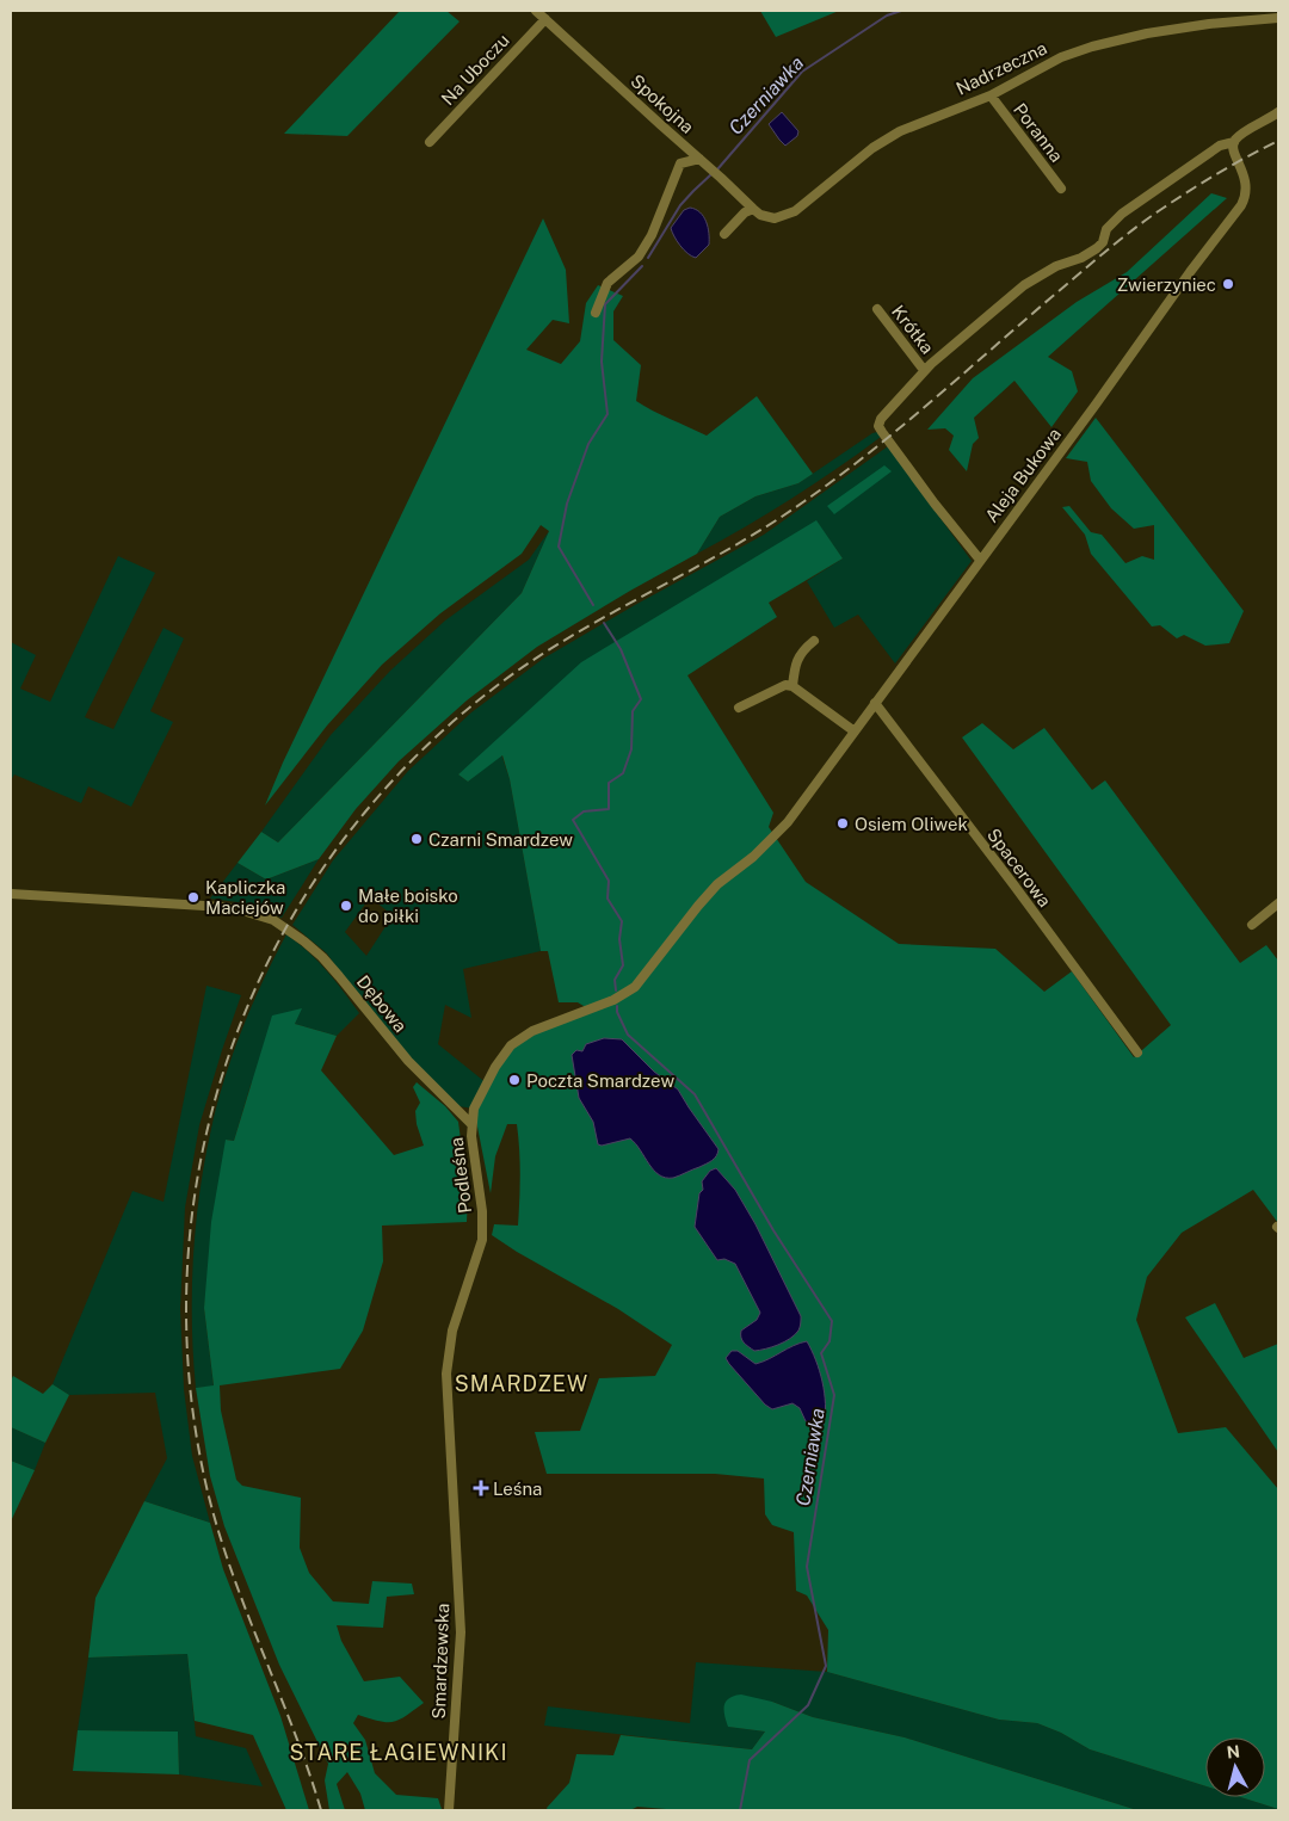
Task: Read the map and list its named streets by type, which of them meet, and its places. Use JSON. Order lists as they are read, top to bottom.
{
  "streets": {
    "street": [
      "Nadrzeczna",
      "Na Uboczu",
      "Spokojna",
      "Poranna",
      "Krótka",
      "Aleja Bukowa",
      "Spacerowa",
      "Dębowa",
      "Podleśna",
      "Smardzewska"
    ]
  },
  "crossings": [
    ["Nadrzeczna", "Spokojna"],
    ["Nadrzeczna", "Poranna"],
    ["Na Uboczu", "Spokojna"],
    ["Aleja Bukowa", "Spacerowa"],
    ["Aleja Bukowa", "Podleśna"],
    ["Dębowa", "Podleśna"],
    ["Podleśna", "Smardzewska"]
  ],
  "districts": ["SMARDZEW", "STARE ŁAGIEWNIKI"],
  "water": ["Czerniawka"],
  "places": {
    "other": [
      "Zwierzyniec",
      "Osiem Oliwek",
      "Czarni Smardzew",
      "Kapliczka Maciejów",
      "Małe boisko do piłki",
      "Poczta Smardzew"
    ],
    "health": ["Leśna"]
  },
  "north": "top"
}
